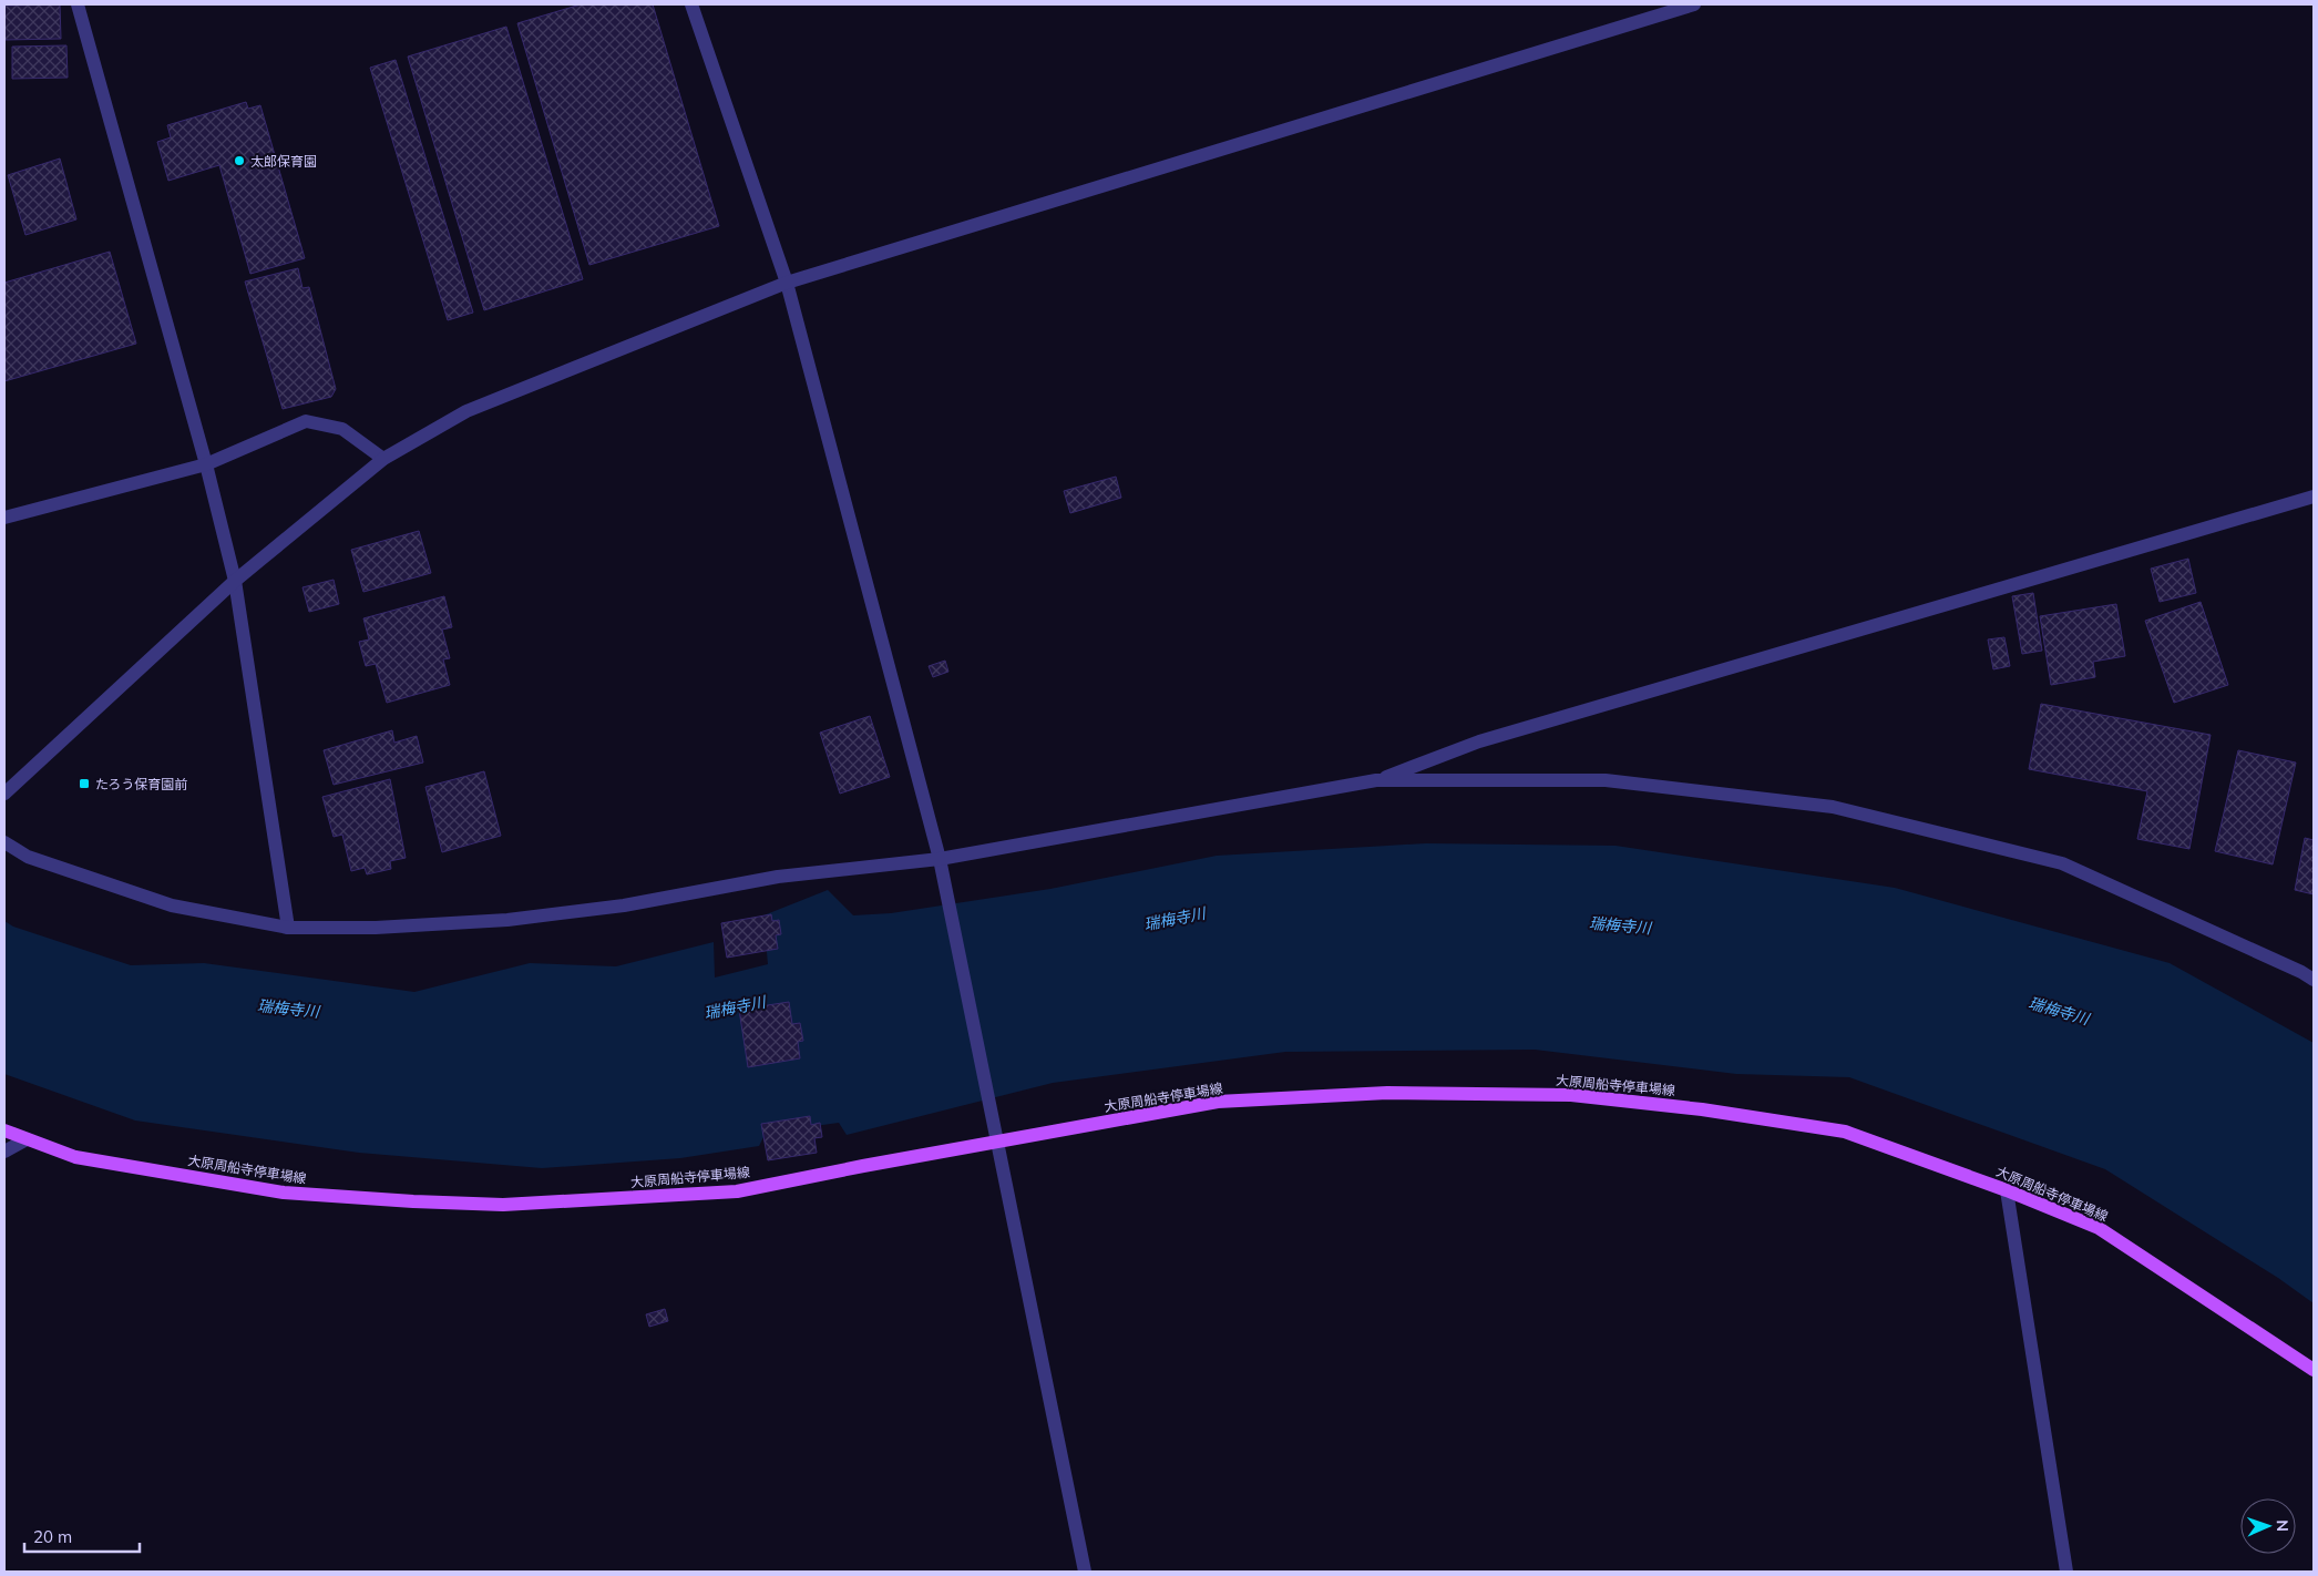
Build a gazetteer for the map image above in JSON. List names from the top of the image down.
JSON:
{
  "streets": {
    "main road": ["大原周船寺停車場線"]
  },
  "water": ["瑞梅寺川"],
  "places": {
    "other": ["太郎保育園"],
    "transit": ["たろう保育園前"]
  },
  "scale_bar": "20 m",
  "north": "right"
}
